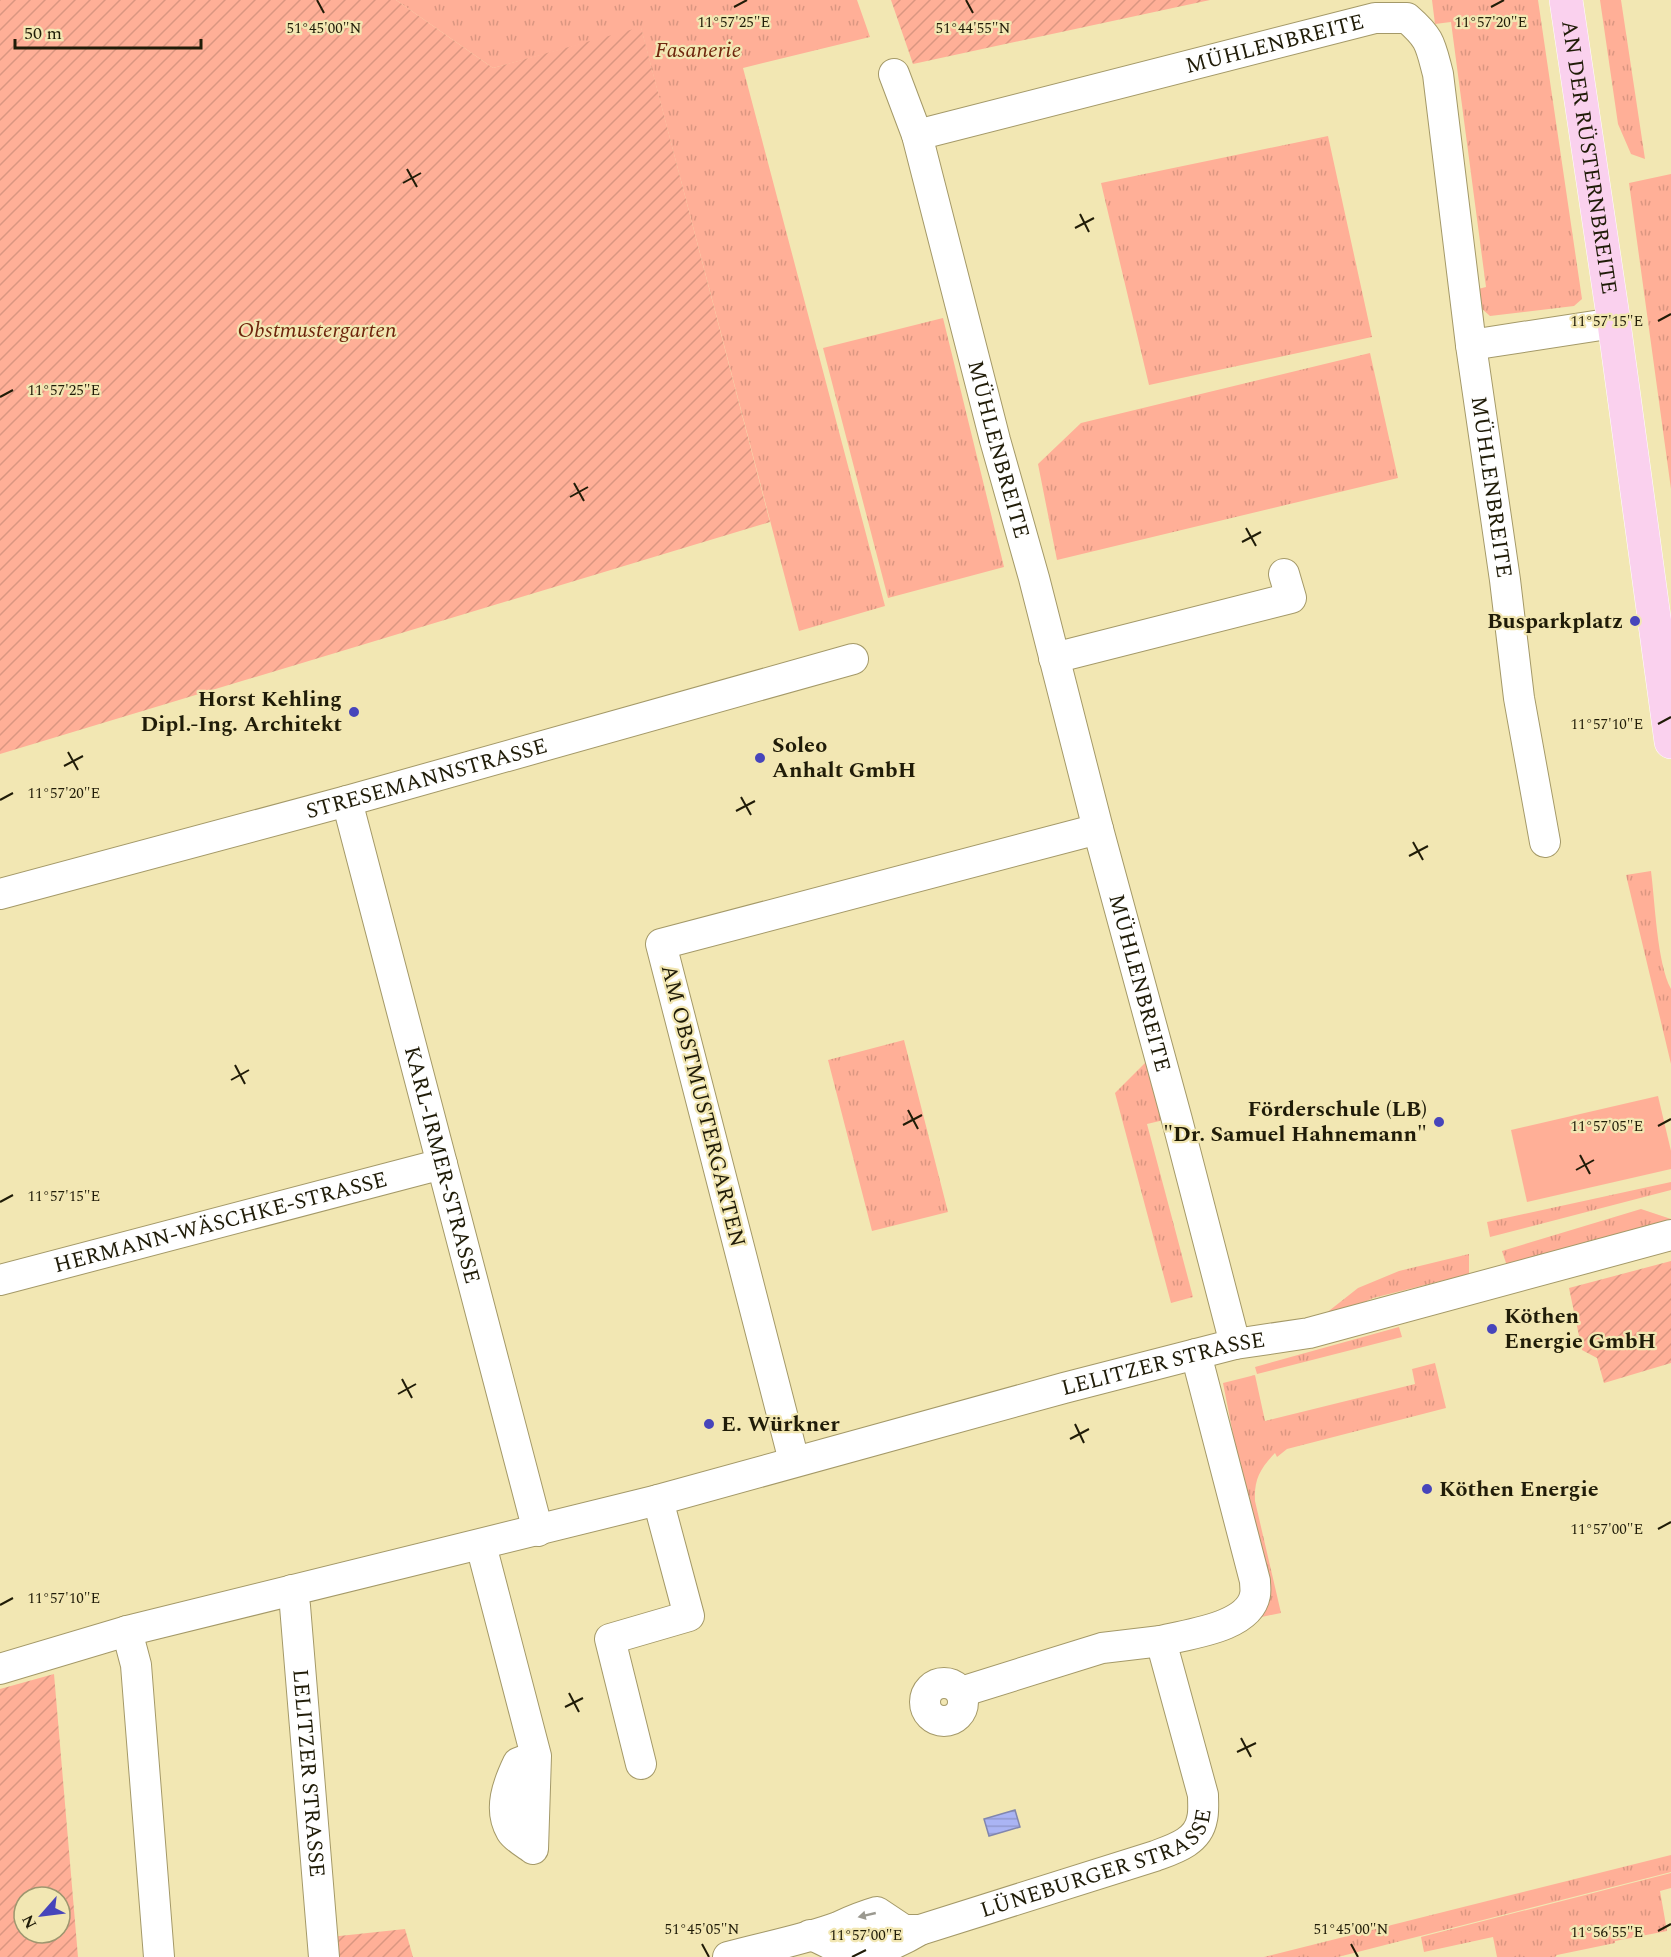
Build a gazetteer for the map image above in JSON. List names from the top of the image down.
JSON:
{
  "streets": {
    "main road": ["AN DER RÜSTERNBREITE"],
    "street": [
      "MÜHLENBREITE",
      "STRESEMANNSTRASSE",
      "AM OBSTMUSTERGARTEN",
      "KARL-IRMER-STRASSE",
      "HERMANN-WÄSCHKE-STRASSE",
      "LELITZER STRASSE",
      "LÜNEBURGER STRASSE"
    ]
  },
  "crossings": [
    ["MÜHLENBREITE", "AM OBSTMUSTERGARTEN"],
    ["MÜHLENBREITE", "LELITZER STRASSE"],
    ["STRESEMANNSTRASSE", "KARL-IRMER-STRASSE"],
    ["AM OBSTMUSTERGARTEN", "LELITZER STRASSE"],
    ["KARL-IRMER-STRASSE", "HERMANN-WÄSCHKE-STRASSE"],
    ["KARL-IRMER-STRASSE", "LELITZER STRASSE"]
  ],
  "parks": ["Fasanerie", "Obstmustergarten"],
  "places": [
    "Busparkplatz",
    "Horst Kehling Dipl.-Ing. Architekt",
    "Soleo Anhalt GmbH",
    "Förderschule (LB) \"Dr. Samuel Hahnemann\"",
    "Köthen Energie GmbH",
    "E. Würkner",
    "Köthen Energie"
  ],
  "scale_bar": "50 m",
  "north": "bottom left",
  "coordinates": [
    "11°57'25\"E",
    "11°57'20\"E",
    "51°45'00\"N",
    "51°44'55\"N",
    "11°57'15\"E",
    "11°57'10\"E",
    "11°57'05\"E",
    "11°57'00\"E",
    "51°45'05\"N",
    "11°56'55\"E"
  ]
}
